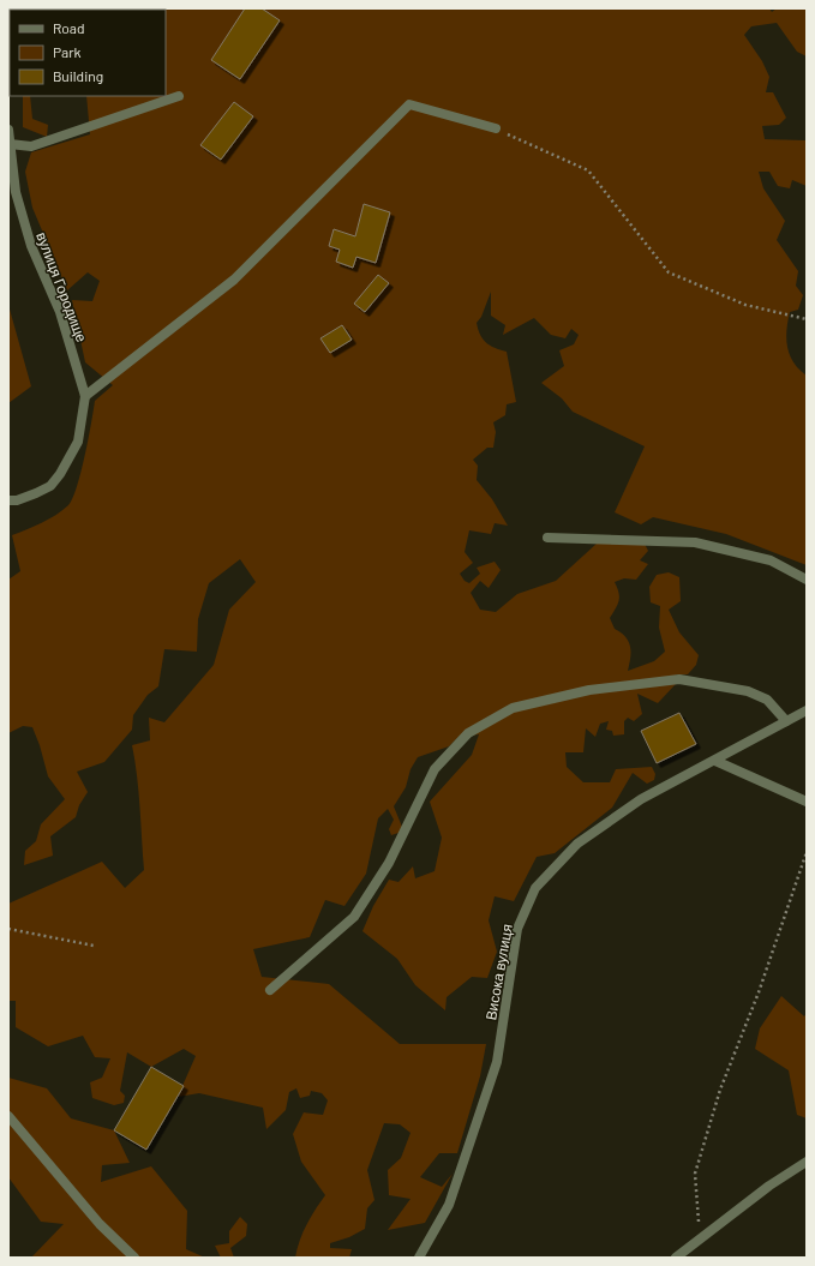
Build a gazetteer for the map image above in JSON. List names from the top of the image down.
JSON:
{
  "streets": {
    "street": ["вулиця Городище", "Висока вулиця"]
  },
  "legend": ["Road", "Park", "Building"]
}
